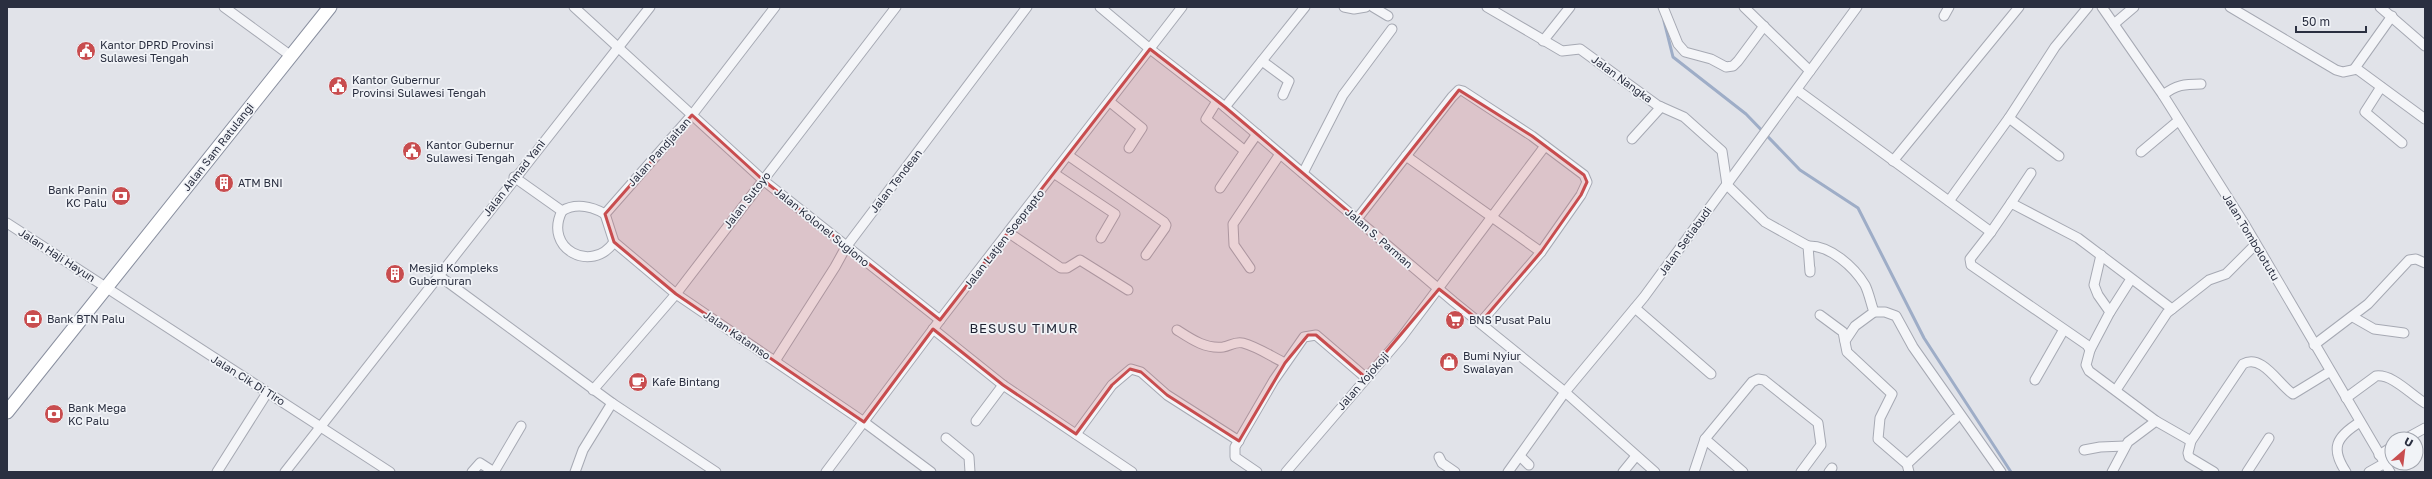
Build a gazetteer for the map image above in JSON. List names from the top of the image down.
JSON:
{
  "streets": {
    "highway": ["Jalan Sam Ratulangi"],
    "street": [
      "Jalan Nangka",
      "Jalan Pandjaitan",
      "Jalan Ahmad Yani",
      "Jalan Tendean",
      "Jalan Sutoyo",
      "Jalan Kolonel Sugiono",
      "Jalan Tombolotutu",
      "Jalan S. Parman",
      "Jalan Latjen Soeprapto",
      "Jalan Setiabudi",
      "Jalan Haji Hayun",
      "Jalan Katamso",
      "Jalan Cik Di Tiro",
      "Jalan Yojokoji"
    ]
  },
  "crossings": [
    ["Jalan Nangka", "Jalan Setiabudi"],
    ["Jalan Sam Ratulangi", "Jalan Haji Hayun"],
    ["Jalan Sam Ratulangi", "Jalan Cik Di Tiro"],
    ["Jalan Pandjaitan", "Jalan Kolonel Sugiono"],
    ["Jalan Pandjaitan", "Jalan Katamso"],
    ["Jalan Ahmad Yani", "Jalan Kolonel Sugiono"],
    ["Jalan Ahmad Yani", "Jalan Cik Di Tiro"],
    ["Jalan Tendean", "Jalan Kolonel Sugiono"],
    ["Jalan Tendean", "Jalan Katamso"],
    ["Jalan Sutoyo", "Jalan Kolonel Sugiono"],
    ["Jalan Sutoyo", "Jalan Katamso"],
    ["Jalan Kolonel Sugiono", "Jalan Latjen Soeprapto"],
    ["Jalan S. Parman", "Jalan Latjen Soeprapto"],
    ["Jalan S. Parman", "Jalan Setiabudi"],
    ["Jalan S. Parman", "Jalan Yojokoji"],
    ["Jalan Latjen Soeprapto", "Jalan Katamso"],
    ["Jalan Haji Hayun", "Jalan Cik Di Tiro"]
  ],
  "districts": ["BESUSU TIMUR"],
  "places": {
    "public building": ["Kantor DPRD Provinsi Sulawesi Tengah", "Kantor Gubernur Provinsi Sulawesi Tengah", "Kantor Gubernur Sulawesi Tengah"],
    "building": ["ATM BNI", "Mesjid Kompleks Gubernuran"],
    "bank": ["Bank Panin KC Palu", "Bank BTN Palu", "Bank Mega KC Palu"],
    "supermarket": ["BNS Pusat Palu"],
    "shop": ["Bumi Nyiur Swalayan"],
    "cafe": ["Kafe Bintang"]
  },
  "scale_bar": "50 m",
  "north": "top right"
}
